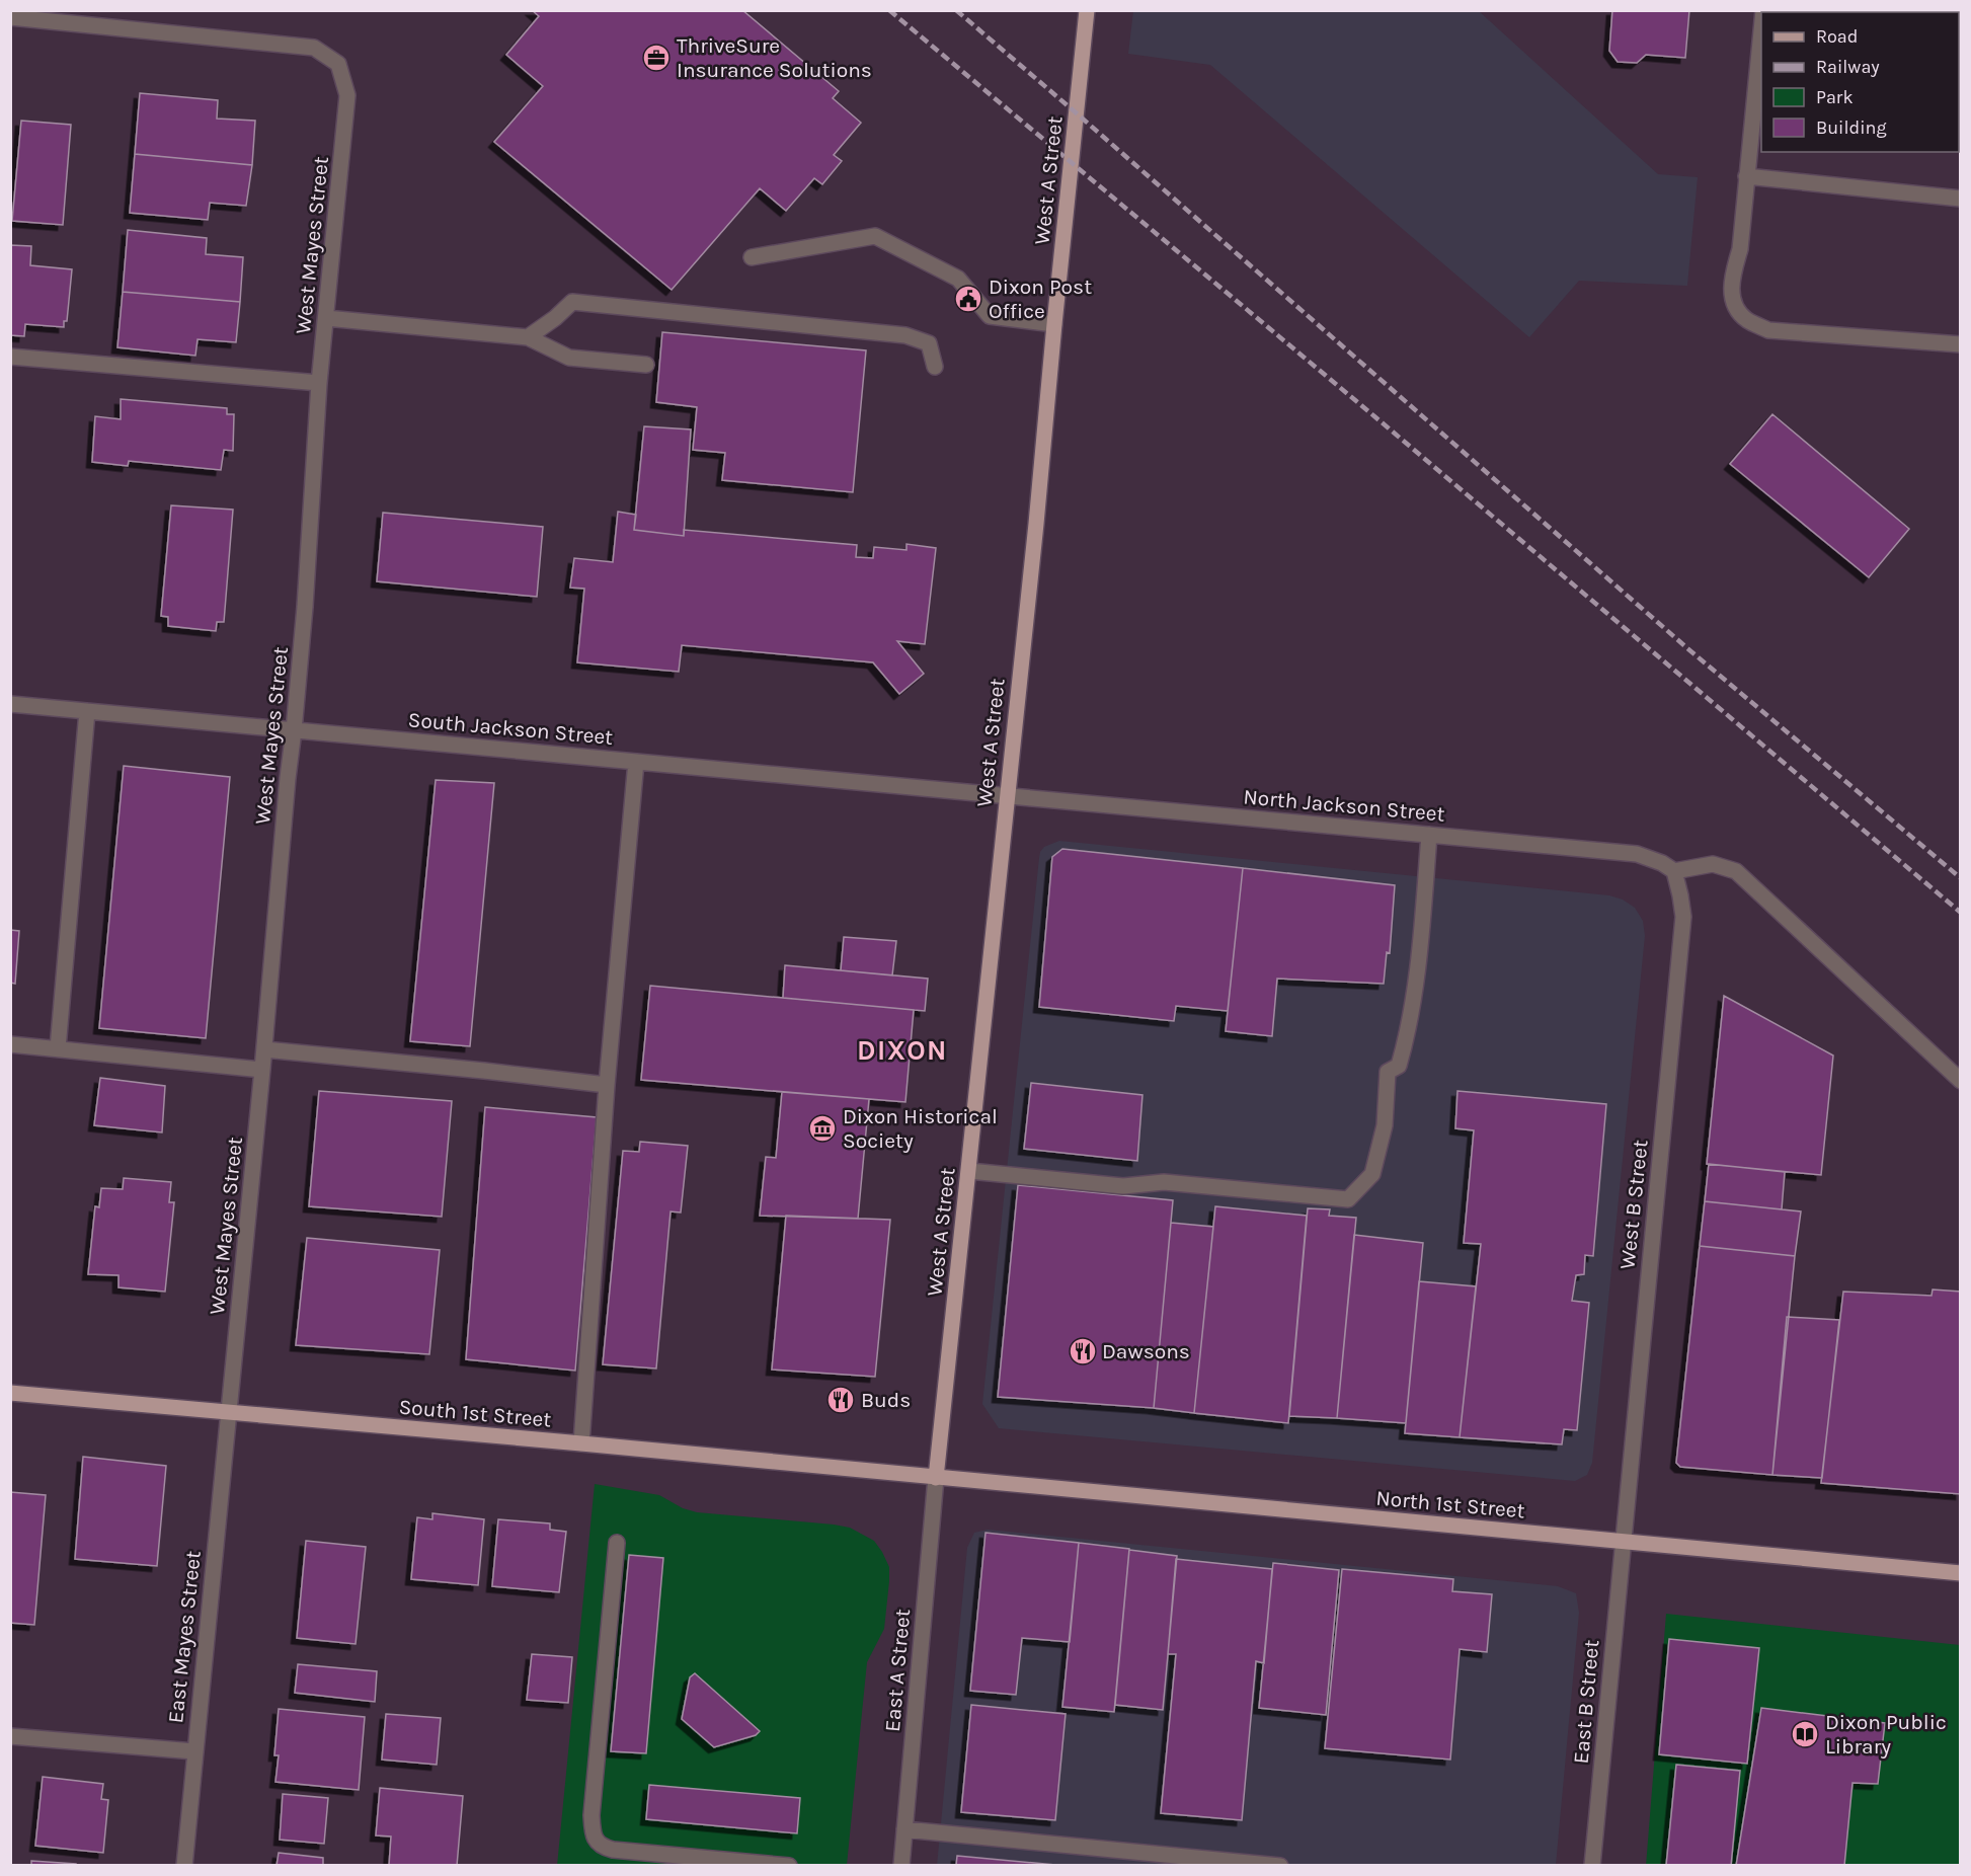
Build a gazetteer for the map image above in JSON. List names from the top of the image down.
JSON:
{
  "streets": {
    "main road": ["West A Street", "South 1st Street", "North 1st Street"],
    "street": [
      "West Mayes Street",
      "South Jackson Street",
      "North Jackson Street",
      "West B Street",
      "East Mayes Street",
      "East A Street",
      "East B Street"
    ]
  },
  "crossings": [
    ["West A Street", "South Jackson Street"],
    ["West A Street", "North Jackson Street"],
    ["West A Street", "South 1st Street"],
    ["West A Street", "North 1st Street"],
    ["West A Street", "East A Street"],
    ["West Mayes Street", "South Jackson Street"],
    ["West Mayes Street", "South 1st Street"],
    ["West Mayes Street", "East Mayes Street"],
    ["South Jackson Street", "North Jackson Street"],
    ["North Jackson Street", "West B Street"],
    ["West B Street", "North 1st Street"],
    ["West B Street", "East B Street"],
    ["South 1st Street", "North 1st Street"],
    ["South 1st Street", "East Mayes Street"],
    ["South 1st Street", "East A Street"],
    ["North 1st Street", "East A Street"],
    ["North 1st Street", "East B Street"]
  ],
  "districts": ["DIXON"],
  "places": {
    "office": ["ThriveSure Insurance Solutions"],
    "public building": ["Dixon Post Office"],
    "museum": ["Dixon Historical Society"],
    "restaurant": ["Dawsons", "Buds"],
    "library": ["Dixon Public Library"]
  },
  "legend": [
    "Road",
    "Railway",
    "Park",
    "Building"
  ]
}
